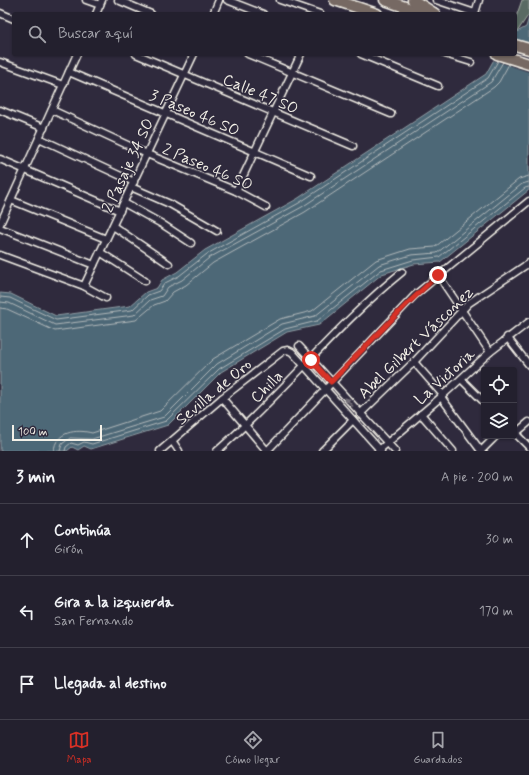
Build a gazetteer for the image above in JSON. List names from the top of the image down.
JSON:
{
  "streets": {
    "street": [
      "Calle 47 SO",
      "3 Paseo 46 SO",
      "2 Pasaje 34 SO",
      "2 Paseo 46 SO",
      "Abel Gilbert Vásconez",
      "La Victoria",
      "Chilla",
      "Sevilla de Oro"
    ]
  },
  "crossings": [
    ["Calle 47 SO", "2 Pasaje 34 SO"],
    ["3 Paseo 46 SO", "2 Pasaje 34 SO"],
    ["2 Pasaje 34 SO", "2 Paseo 46 SO"],
    ["Chilla", "Sevilla de Oro"]
  ],
  "scale_bar": "100 m",
  "page": {
    "search": "Buscar aquí",
    "scale": "100 m",
    "heading": ["3 min", "A pie · 200 m"],
    "list": [
      ["Continúa", "Girón", "30 m"],
      ["Gira a la izquierda", "San Fernando", "170 m"],
      "Llegada al destino"
    ],
    "nav": ["Mapa", "Cómo llegar", "Guardados"]
  }
}
